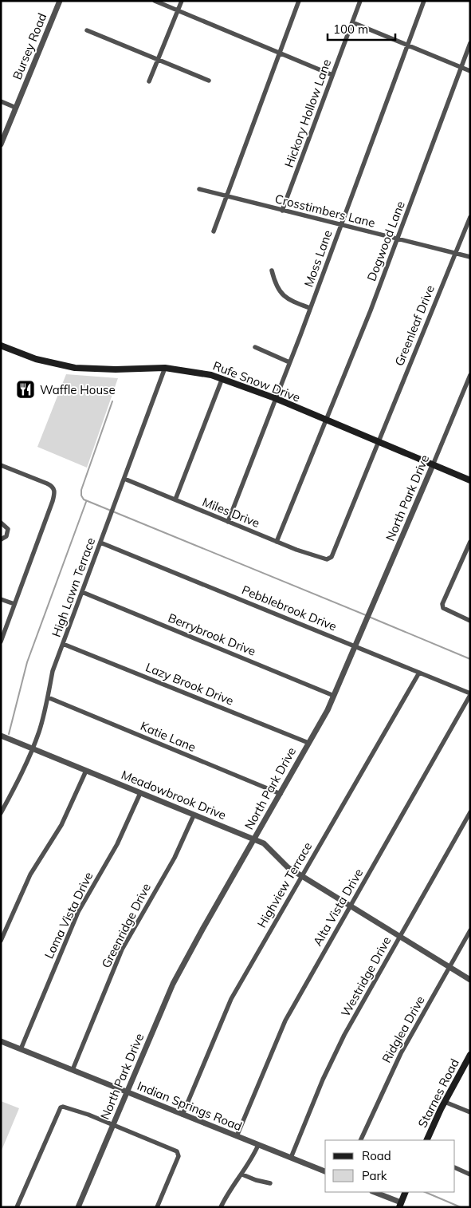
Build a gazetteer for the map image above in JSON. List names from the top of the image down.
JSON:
{
  "streets": {
    "main road": ["Rufe Snow Drive", "Starnes Road"],
    "street": [
      "Bursey Road",
      "Hickory Hollow Lane",
      "Crosstimbers Lane",
      "Dogwood Lane",
      "Moss Lane",
      "Greenleaf Drive",
      "North Park Drive",
      "Miles Drive",
      "High Lawn Terrace",
      "Pebblebrook Drive",
      "Berrybrook Drive",
      "Lazy Brook Drive",
      "Katie Lane",
      "Meadowbrook Drive",
      "Highview Terrace",
      "Alta Vista Drive",
      "Loma Vista Drive",
      "Greenridge Drive",
      "Westridge Drive",
      "Ridglea Drive",
      "Indian Springs Road"
    ]
  },
  "crossings": [
    ["Hickory Hollow Lane", "Crosstimbers Lane"],
    ["Crosstimbers Lane", "Dogwood Lane"],
    ["Crosstimbers Lane", "Moss Lane"],
    ["Crosstimbers Lane", "Greenleaf Drive"],
    ["Dogwood Lane", "Rufe Snow Drive"],
    ["Dogwood Lane", "Miles Drive"],
    ["Moss Lane", "Rufe Snow Drive"],
    ["Moss Lane", "Miles Drive"],
    ["Greenleaf Drive", "Rufe Snow Drive"],
    ["Greenleaf Drive", "Miles Drive"],
    ["Rufe Snow Drive", "North Park Drive"],
    ["Rufe Snow Drive", "High Lawn Terrace"],
    ["North Park Drive", "Pebblebrook Drive"],
    ["North Park Drive", "Berrybrook Drive"],
    ["North Park Drive", "Lazy Brook Drive"],
    ["North Park Drive", "Katie Lane"],
    ["North Park Drive", "Meadowbrook Drive"],
    ["North Park Drive", "Indian Springs Road"],
    ["Miles Drive", "High Lawn Terrace"],
    ["High Lawn Terrace", "Pebblebrook Drive"],
    ["High Lawn Terrace", "Berrybrook Drive"],
    ["High Lawn Terrace", "Lazy Brook Drive"],
    ["High Lawn Terrace", "Katie Lane"],
    ["High Lawn Terrace", "Meadowbrook Drive"],
    ["Pebblebrook Drive", "Highview Terrace"],
    ["Pebblebrook Drive", "Alta Vista Drive"],
    ["Meadowbrook Drive", "Highview Terrace"],
    ["Meadowbrook Drive", "Alta Vista Drive"],
    ["Meadowbrook Drive", "Loma Vista Drive"],
    ["Meadowbrook Drive", "Greenridge Drive"],
    ["Meadowbrook Drive", "Westridge Drive"],
    ["Meadowbrook Drive", "Ridglea Drive"],
    ["Highview Terrace", "Indian Springs Road"],
    ["Alta Vista Drive", "Indian Springs Road"],
    ["Loma Vista Drive", "Indian Springs Road"],
    ["Greenridge Drive", "Indian Springs Road"],
    ["Westridge Drive", "Indian Springs Road"]
  ],
  "places": {
    "restaurant": ["Waffle House"]
  },
  "legend": ["Road", "Park"],
  "scale_bar": "100 m"
}
